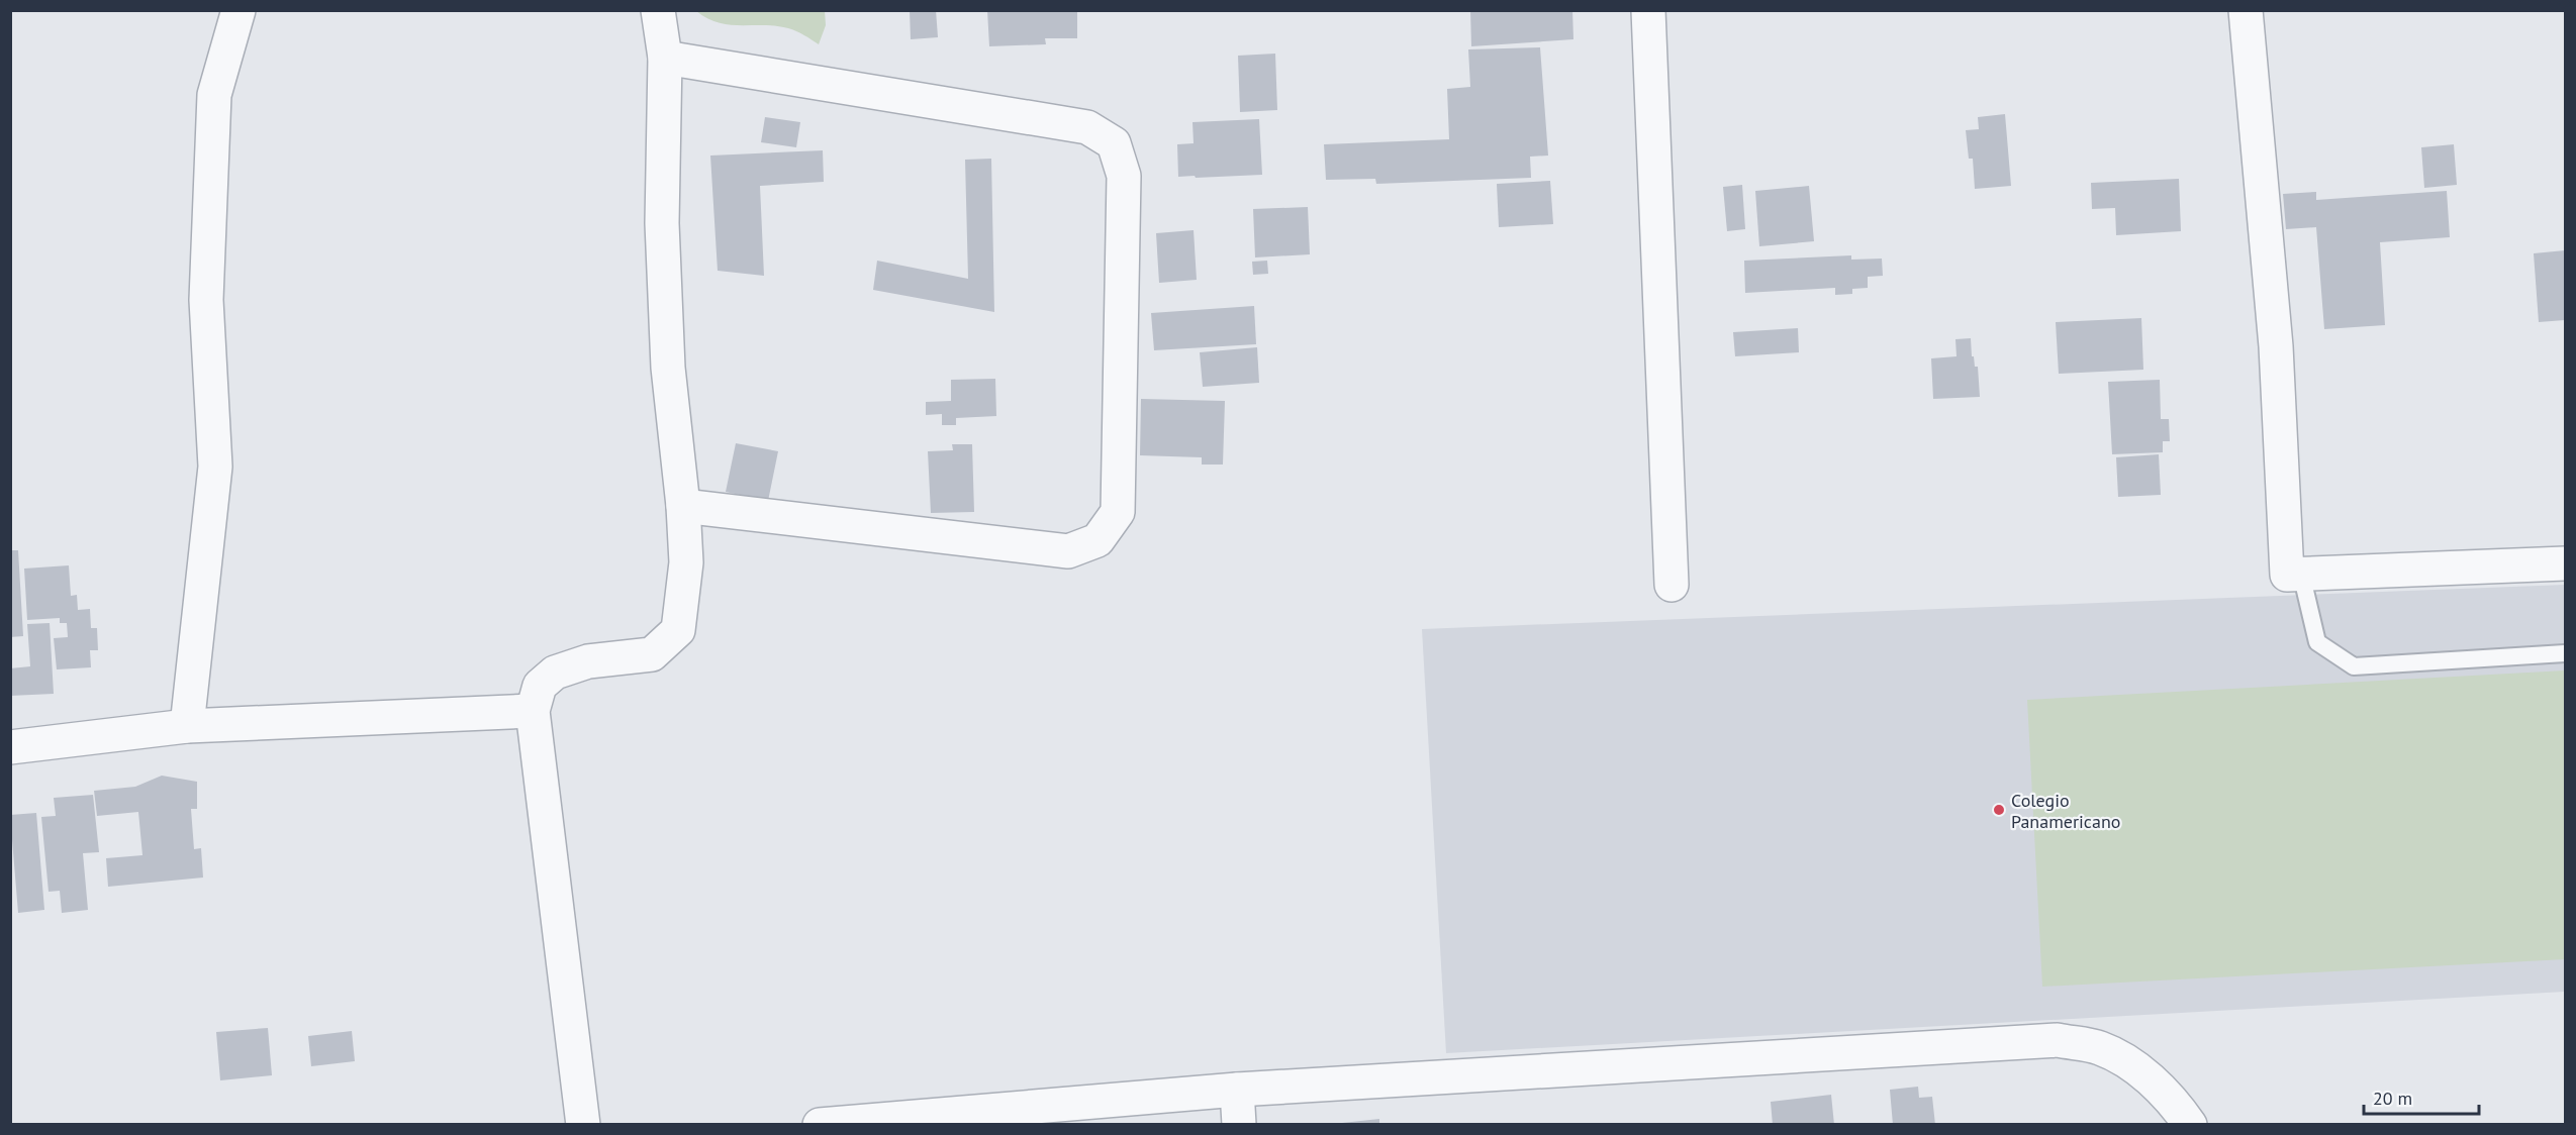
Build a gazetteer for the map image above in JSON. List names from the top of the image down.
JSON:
{
  "places": ["Colegio Panamericano"],
  "scale_bar": "20 m"
}
